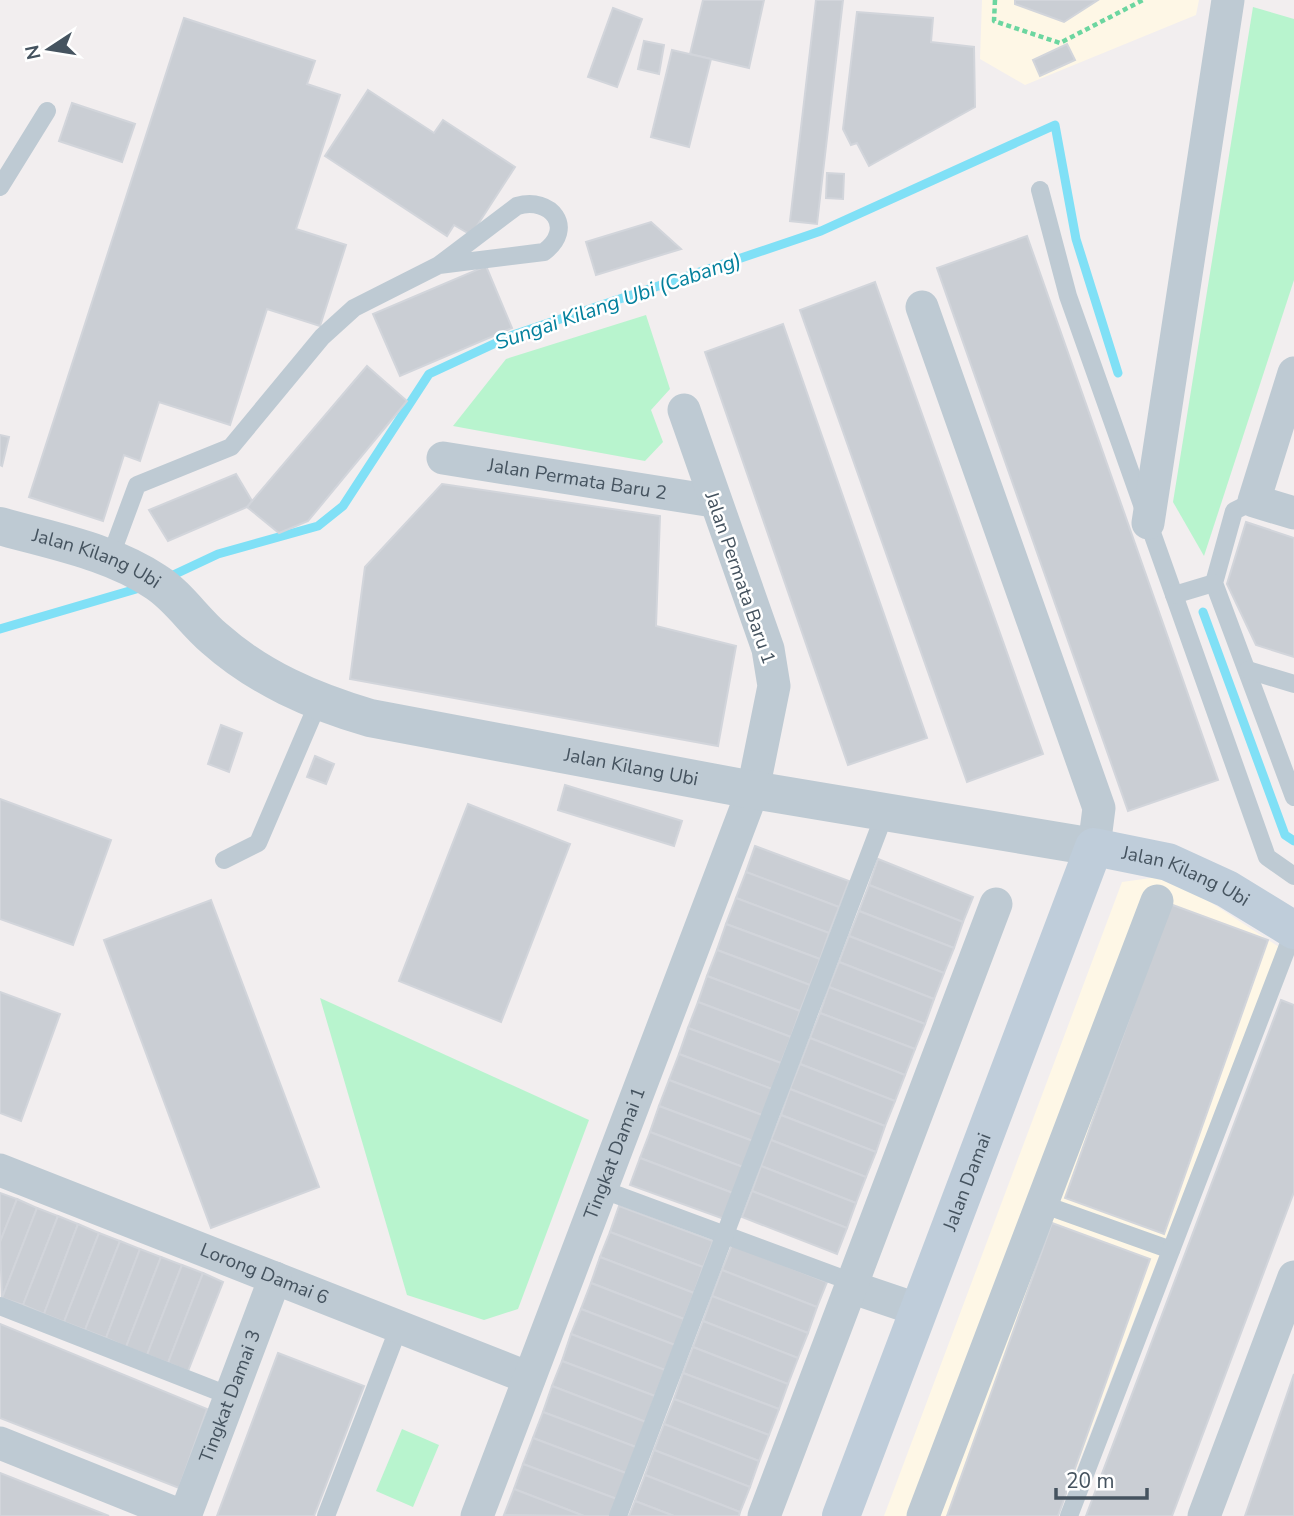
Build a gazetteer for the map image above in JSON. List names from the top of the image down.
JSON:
{
  "streets": {
    "main road": ["Jalan Kilang Ubi", "Jalan Damai"],
    "street": [
      "Jalan Permata Baru 2",
      "Jalan Permata Baru 1",
      "Tingkat Damai 1",
      "Lorong Damai 6",
      "Tingkat Damai 3"
    ]
  },
  "crossings": [
    ["Jalan Permata Baru 2", "Jalan Permata Baru 1"],
    ["Jalan Kilang Ubi", "Jalan Permata Baru 1"],
    ["Jalan Kilang Ubi", "Tingkat Damai 1"],
    ["Jalan Kilang Ubi", "Jalan Damai"],
    ["Jalan Permata Baru 1", "Tingkat Damai 1"],
    ["Tingkat Damai 1", "Lorong Damai 6"],
    ["Lorong Damai 6", "Tingkat Damai 3"]
  ],
  "water": ["Sungai Kilang Ubi (Cabang)"],
  "scale_bar": "20 m",
  "north": "left"
}
